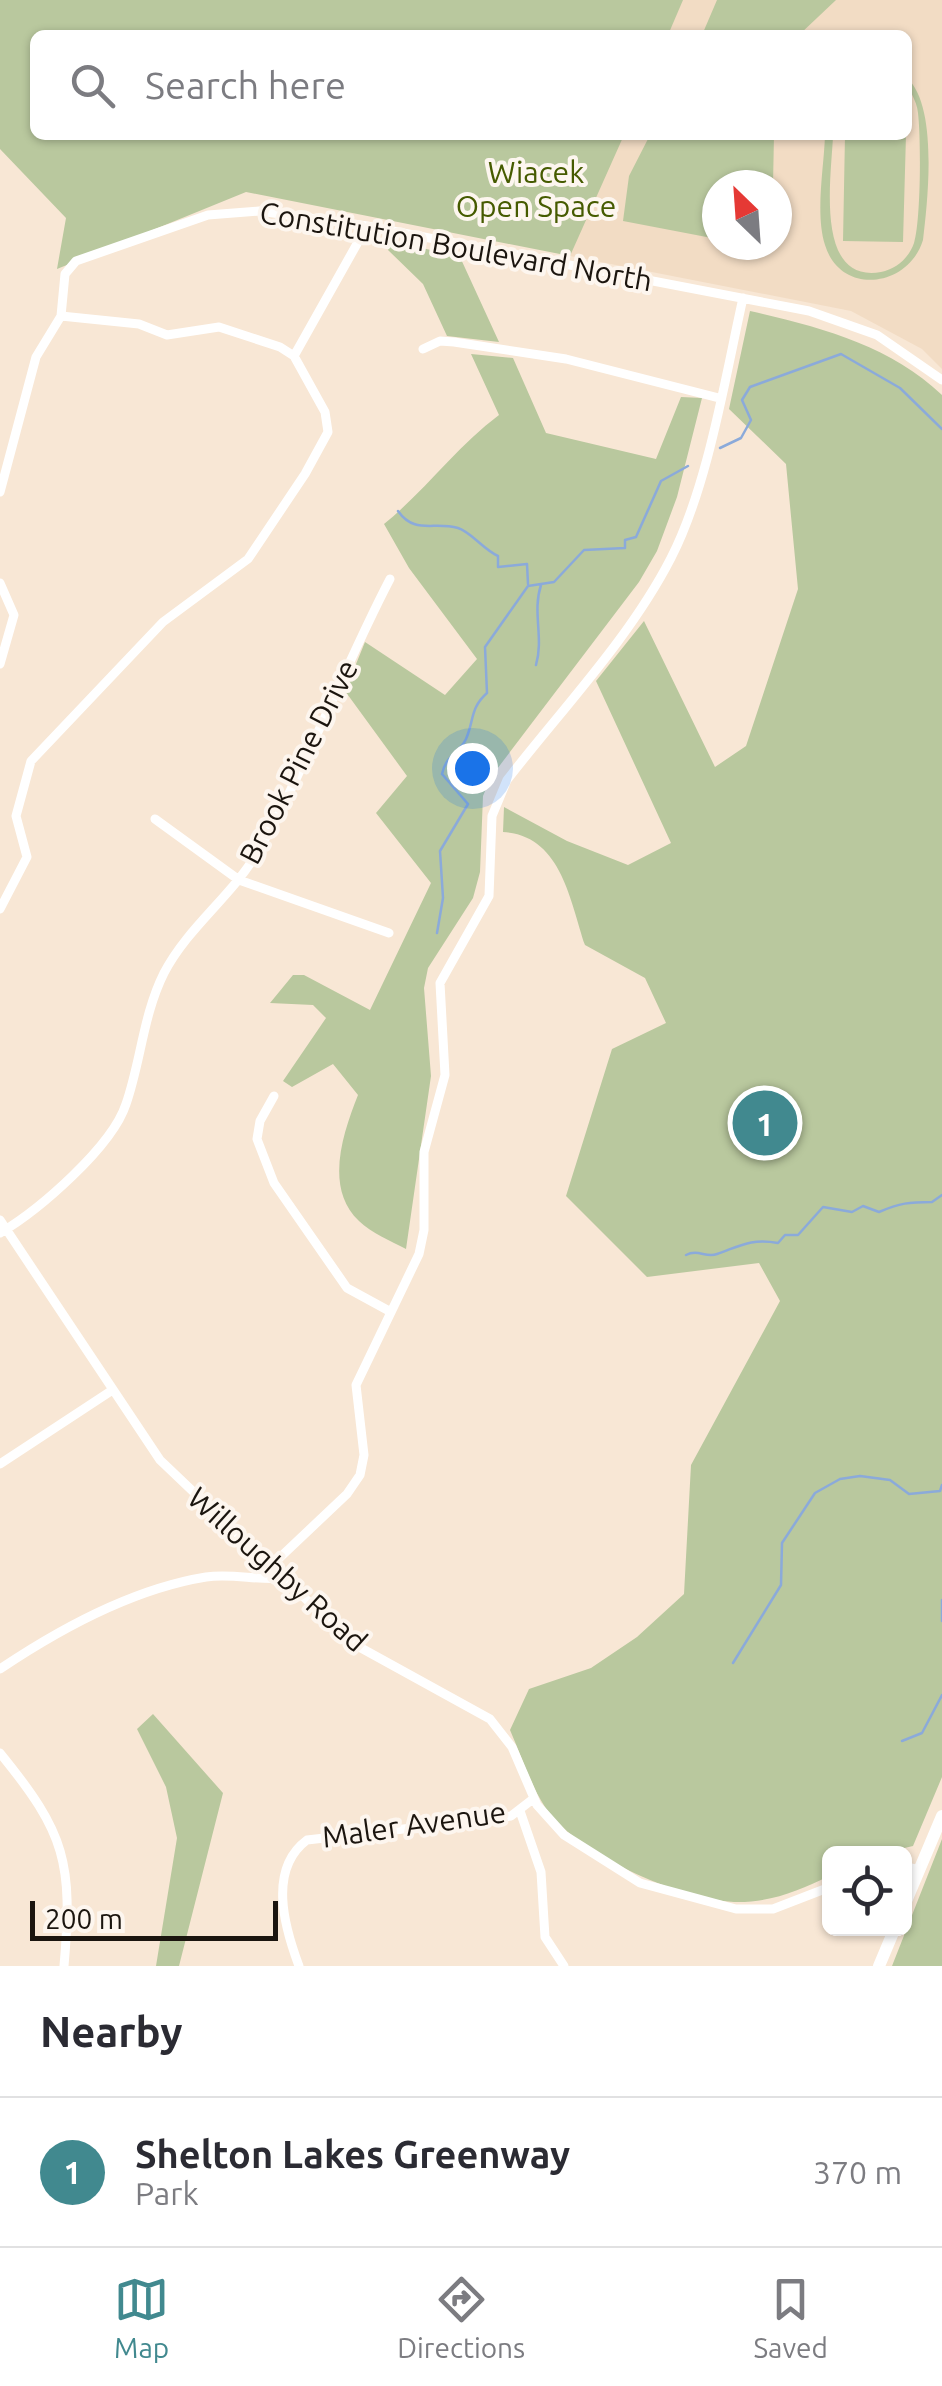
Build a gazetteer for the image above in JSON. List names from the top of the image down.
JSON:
{
  "streets": {
    "street": [
      "Constitution Boulevard North",
      "Brook Pine Drive",
      "Willoughby Road",
      "Maler Avenue"
    ]
  },
  "crossings": [
    ["Brook Pine Drive", "Willoughby Road"],
    ["Willoughby Road", "Maler Avenue"]
  ],
  "parks": ["Wiacek Open Space"],
  "scale_bar": "200 m",
  "north": "top left",
  "page": {
    "search": "Search here",
    "pins": "1",
    "scale": "200 m",
    "heading": "Nearby",
    "list": [
      {
        "mark": "1",
        "name": "Shelton Lakes Greenway",
        "note": "Park",
        "value": "370 m"
      }
    ],
    "nav": ["Map", "Directions", "Saved"]
  }
}
